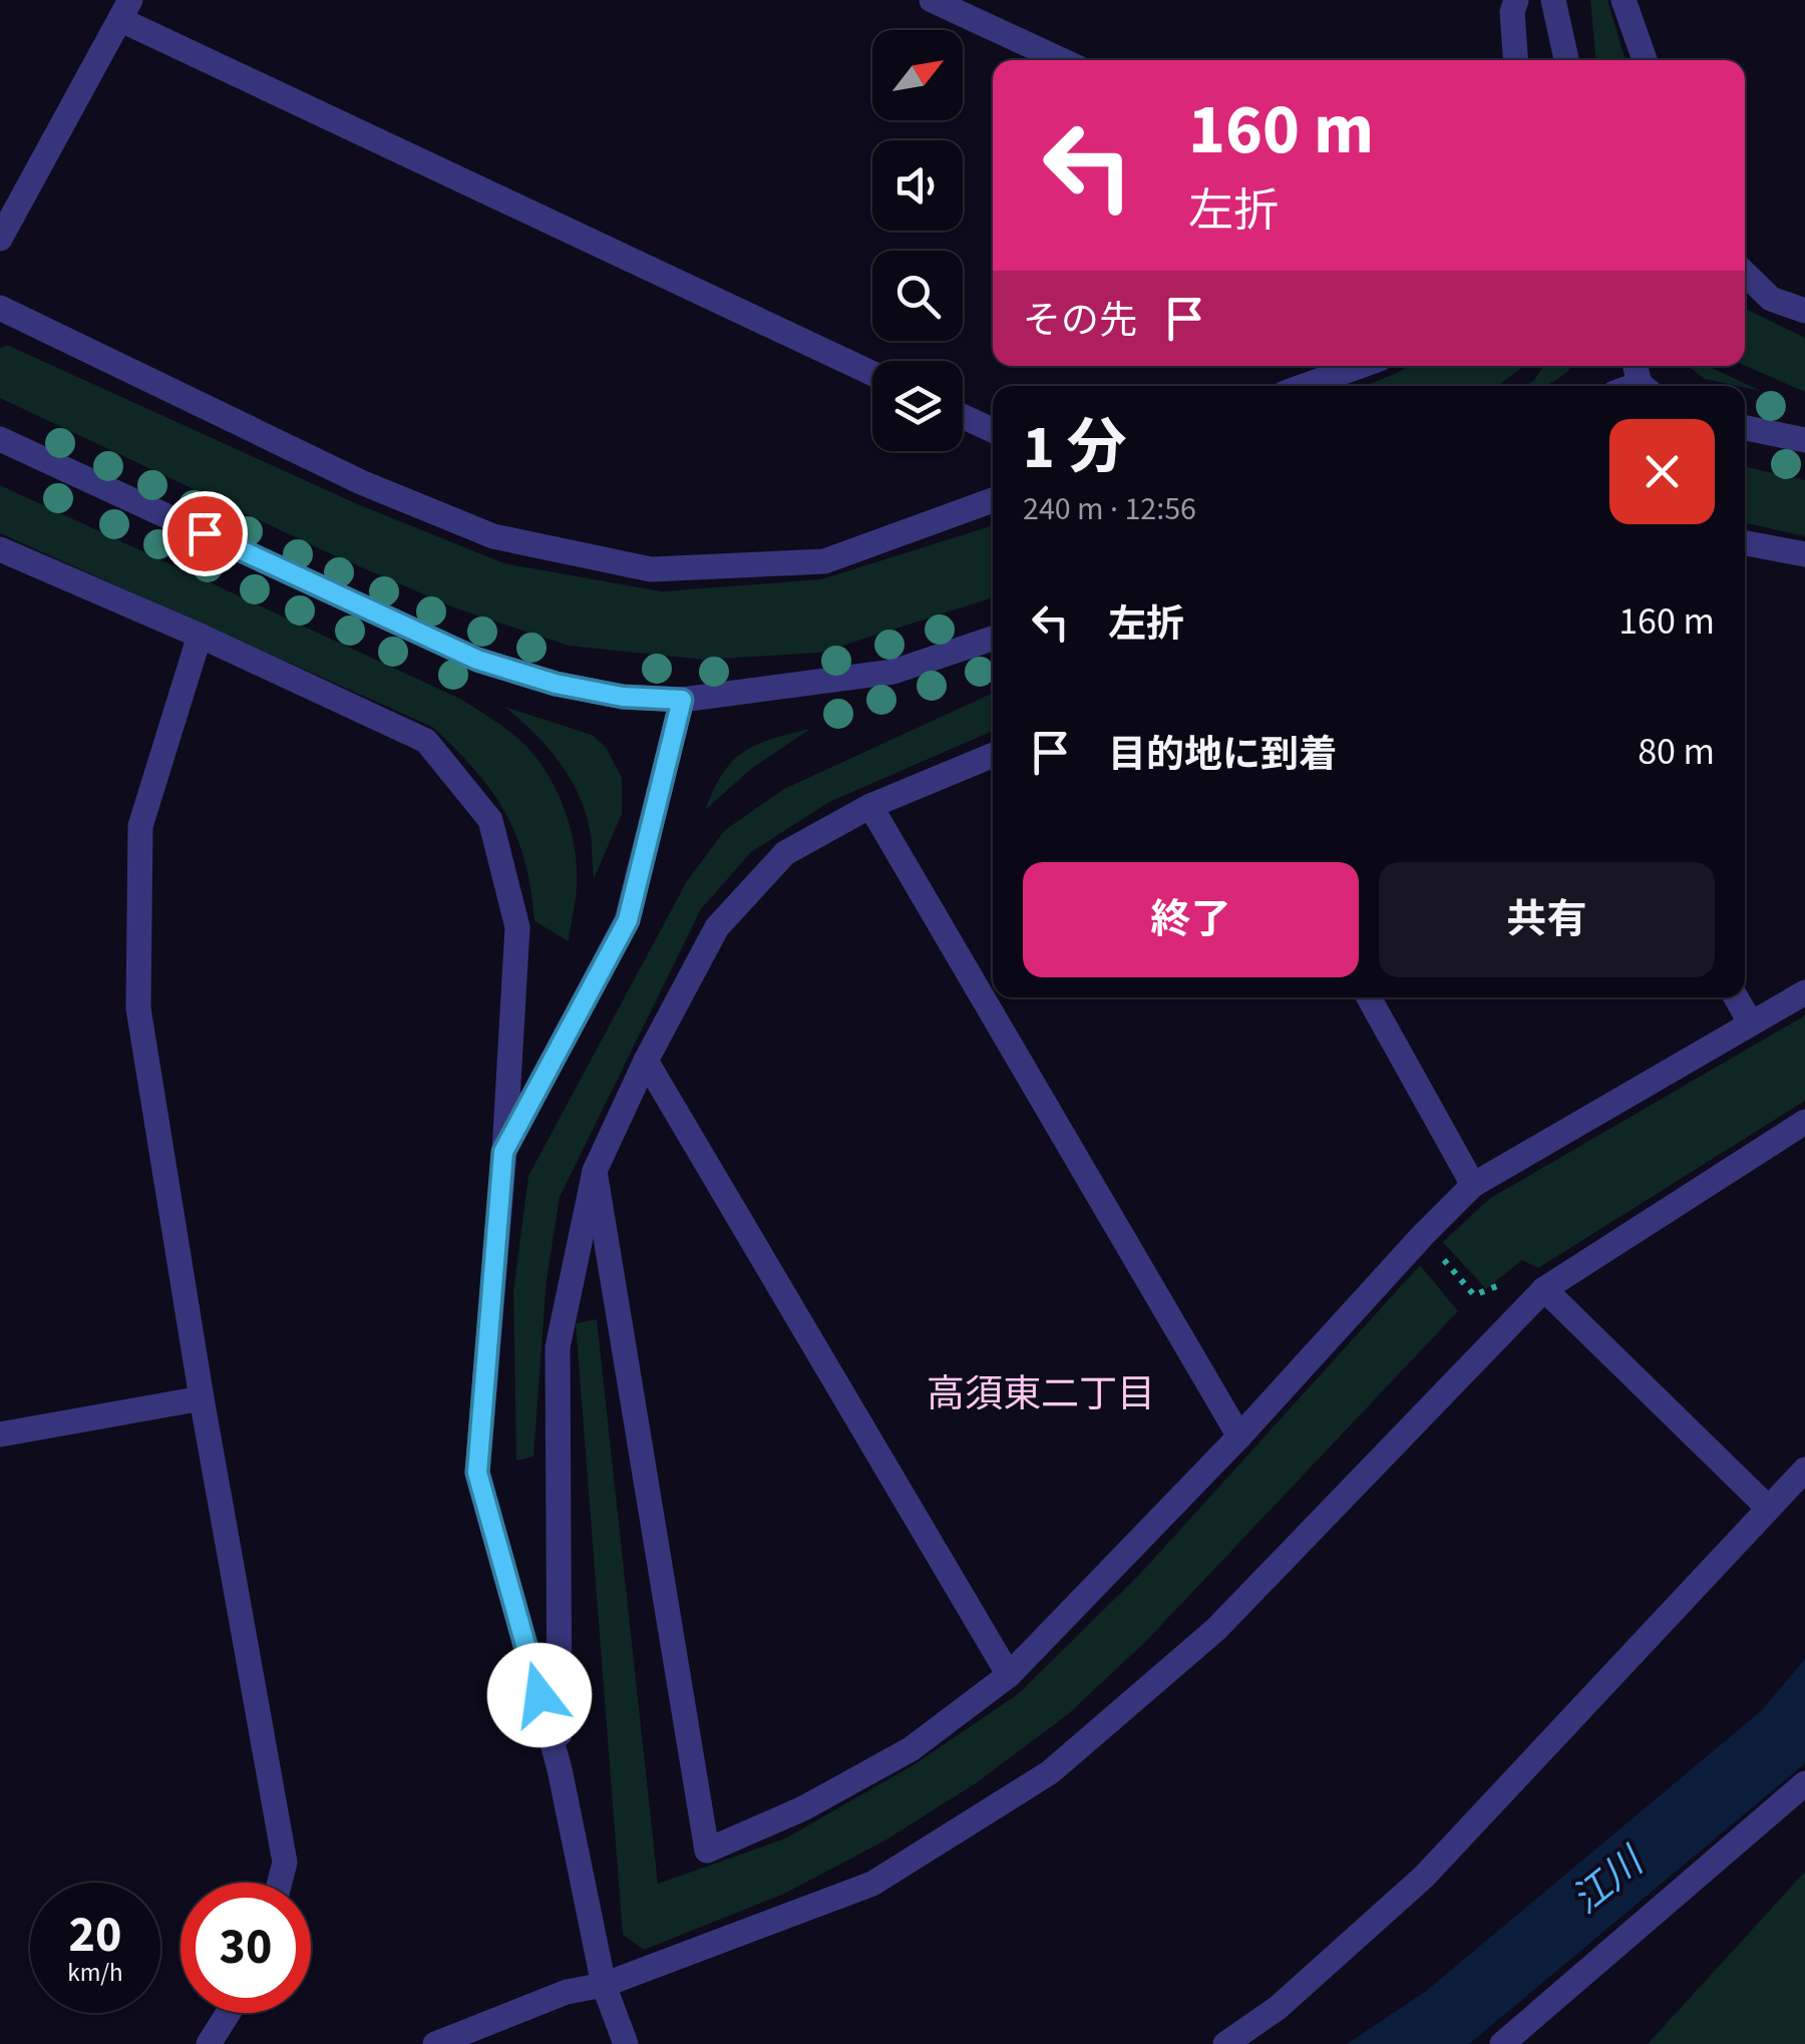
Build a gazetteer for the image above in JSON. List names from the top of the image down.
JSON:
{
  "districts": ["高須東二丁目"],
  "water": ["江川"],
  "north": "top right",
  "page": {
    "turn": ["160 m", "左折"],
    "then": "その先",
    "heading": ["1 分", "240 m · 12:56"],
    "list": [
      {
        "name": "左折",
        "value": "160 m"
      },
      {
        "name": "目的地に到着",
        "value": "80 m"
      }
    ],
    "buttons": ["終了", "共有"],
    "speed": "20 km/h",
    "limit": "30"
  }
}
